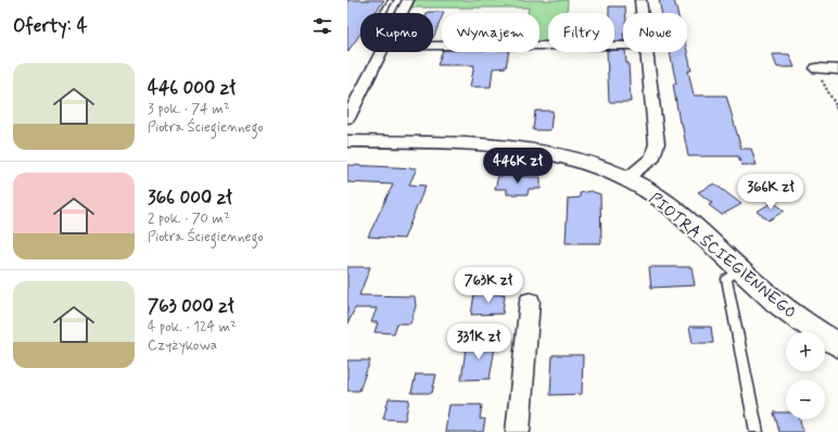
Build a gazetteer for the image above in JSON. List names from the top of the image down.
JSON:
{
  "streets": {
    "street": ["PIOTRA ŚCIEGIENNEGO"]
  },
  "page": {
    "heading": "Oferty: 4",
    "chip": [
      "Kupno",
      "Wynajem",
      "Filtry",
      "Nowe"
    ],
    "list": [
      {
        "name": "446 000 zł",
        "note": "3 pok. · 74 m² · Piotra Ściegiennego"
      },
      {
        "name": "366 000 zł",
        "note": "2 pok. · 70 m² · Piotra Ściegiennego"
      },
      {
        "name": "763 000 zł",
        "note": "4 pok. · 124 m² · Czyżykowa"
      }
    ],
    "price": [
      "446K zł",
      "366K zł",
      "763K zł",
      "331K zł"
    ],
    "map_buttons": ["+", "−"]
  }
}
